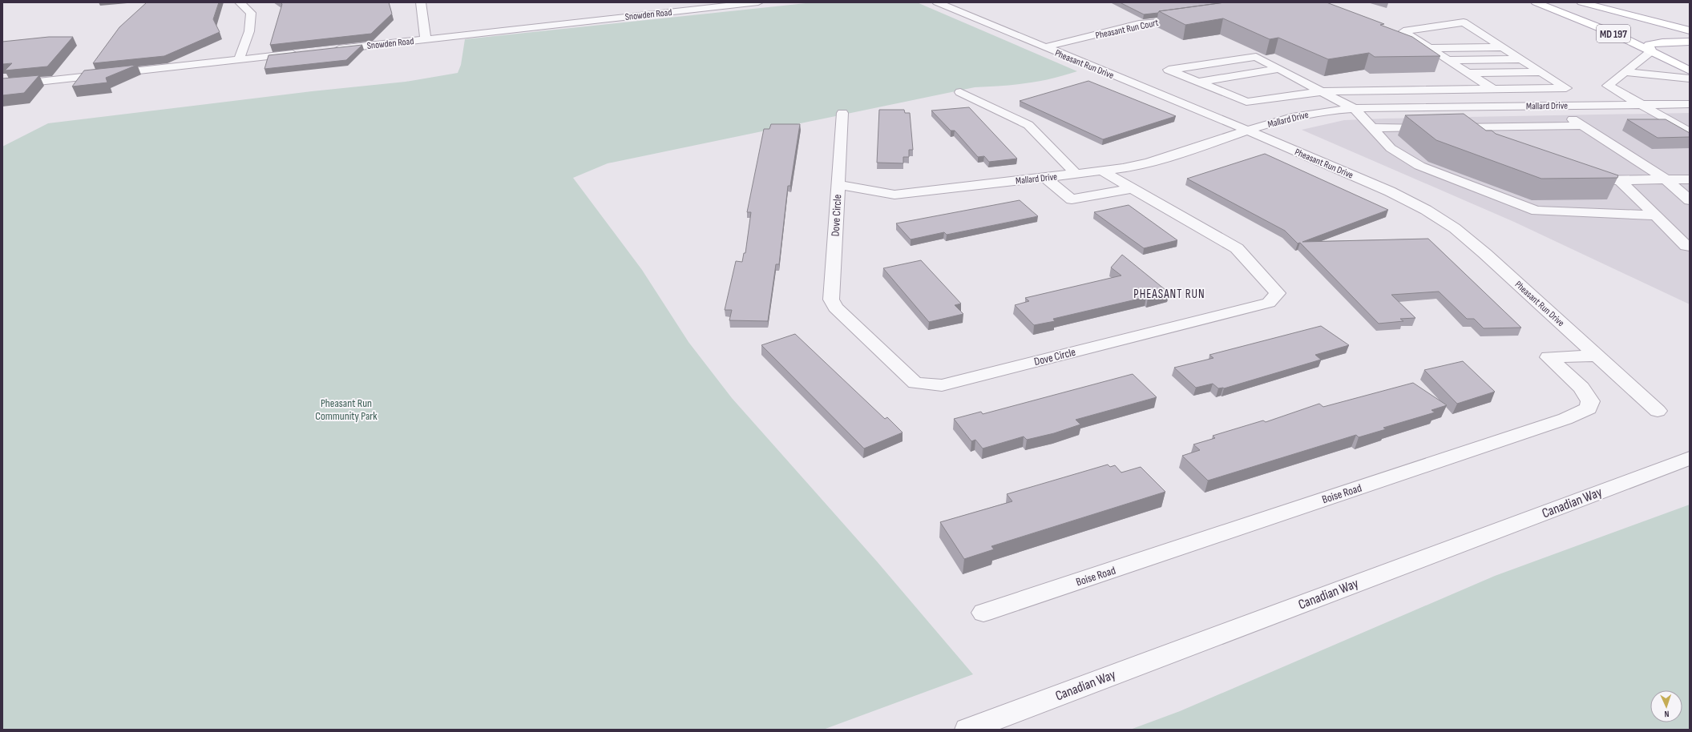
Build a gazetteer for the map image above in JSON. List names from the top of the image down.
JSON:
{
  "streets": {
    "main road": ["MD 197"],
    "street": [
      "Snowden Road",
      "Pheasant Run Court",
      "Pheasant Run Drive",
      "Mallard Drive",
      "Dove Circle",
      "Boise Road",
      "Canadian Way"
    ]
  },
  "crossings": [
    ["Pheasant Run Court", "Pheasant Run Drive"],
    ["Pheasant Run Drive", "Mallard Drive"],
    ["Pheasant Run Drive", "Boise Road"],
    ["Mallard Drive", "Dove Circle"]
  ],
  "districts": ["PHEASANT RUN"],
  "parks": ["Pheasant Run Community Park"],
  "north": "bottom"
}
